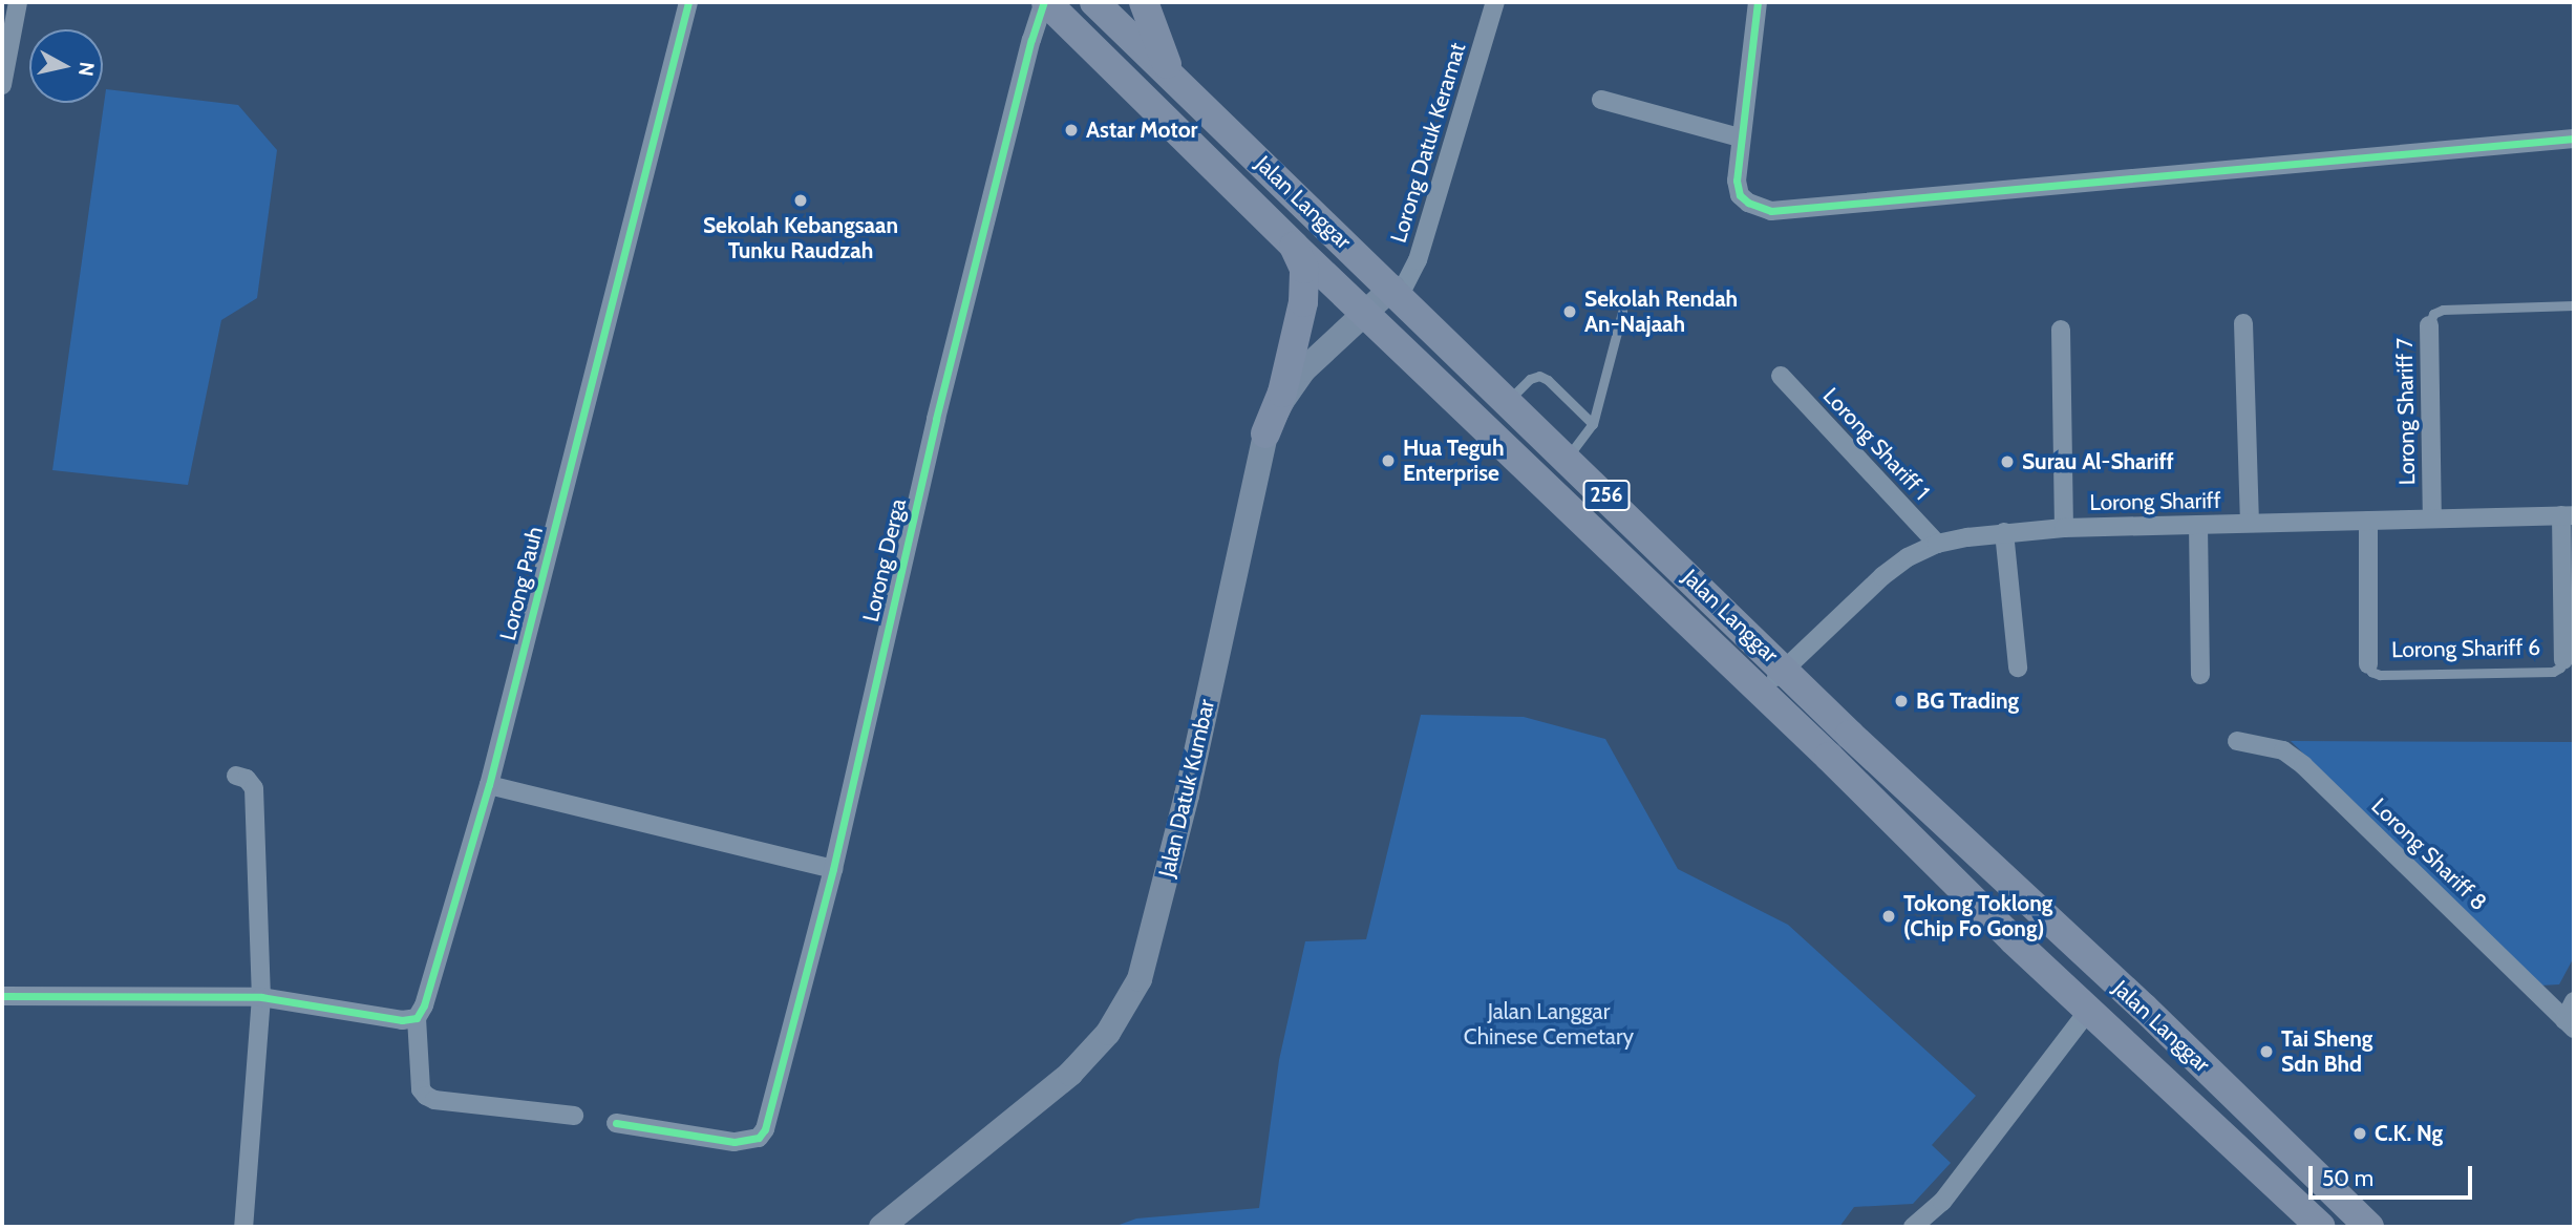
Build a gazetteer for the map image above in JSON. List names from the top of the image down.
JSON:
{
  "streets": {
    "main road": ["Jalan Langgar", "256", "Jalan Datuk Kumbar"],
    "street": [
      "Lorong Datuk Keramat",
      "Lorong Shariff 7",
      "Lorong Shariff 1",
      "Lorong Shariff",
      "Lorong Derga",
      "Lorong Pauh",
      "Lorong Shariff 6",
      "Lorong Shariff 8"
    ]
  },
  "crossings": [
    ["Lorong Datuk Keramat", "Jalan Langgar"],
    ["Lorong Datuk Keramat", "Jalan Datuk Kumbar"],
    ["Jalan Langgar", "Lorong Shariff"],
    ["Jalan Langgar", "Lorong Derga"],
    ["Jalan Langgar", "Jalan Datuk Kumbar"],
    ["Lorong Shariff 7", "Lorong Shariff"],
    ["Lorong Shariff 1", "Lorong Shariff"],
    ["Lorong Shariff", "Lorong Shariff 6"]
  ],
  "parks": ["Jalan Langgar Chinese Cemetary"],
  "places": [
    "Astar Motor",
    "Sekolah Kebangsaan Tunku Raudzah",
    "Sekolah Rendah An-Najaah",
    "Hua Teguh Enterprise",
    "Surau Al-Shariff",
    "BG Trading",
    "Tokong Toklong (Chip Fo Gong)",
    "Tai Sheng Sdn Bhd",
    "C.K. Ng"
  ],
  "scale_bar": "50 m",
  "north": "right"
}
